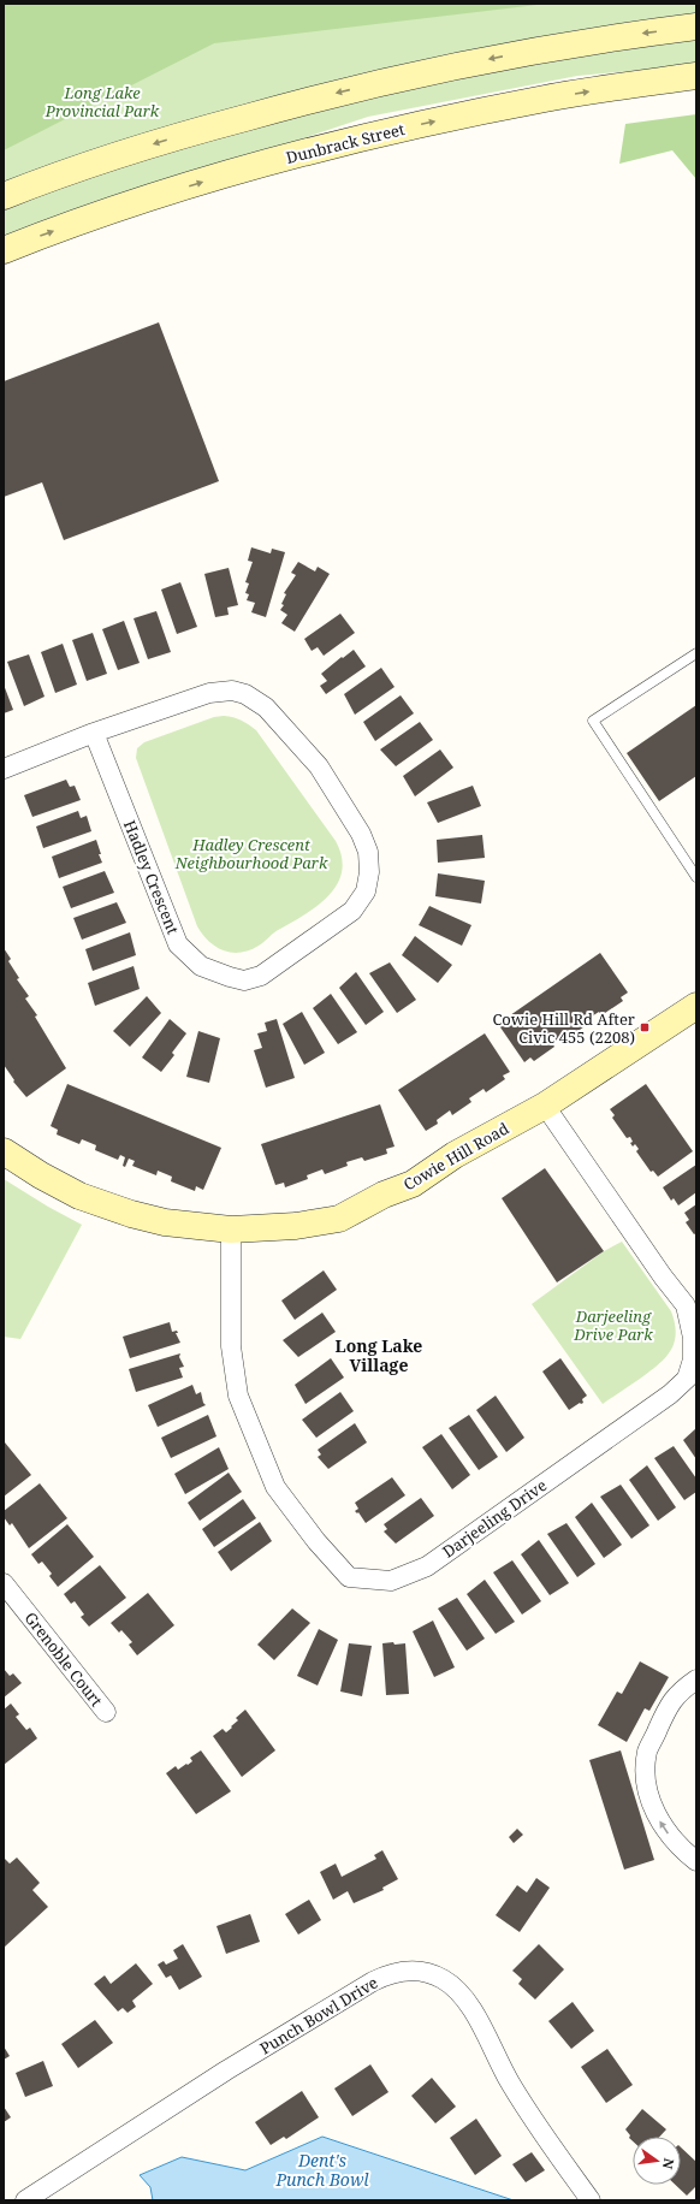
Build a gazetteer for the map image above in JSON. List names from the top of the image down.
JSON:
{
  "streets": {
    "main road": ["Dunbrack Street", "Cowie Hill Road"],
    "street": [
      "Hadley Crescent",
      "Darjeeling Drive",
      "Grenoble Court",
      "Punch Bowl Drive"
    ]
  },
  "crossings": [
    ["Cowie Hill Road", "Darjeeling Drive"]
  ],
  "districts": ["Long Lake Village"],
  "water": ["Dent's Punch Bowl"],
  "parks": ["Long Lake Provincial Park", "Hadley Crescent Neighbourhood Park", "Darjeeling Drive Park"],
  "places": {
    "transit": ["Cowie Hill Rd After Civic 455 (2208)"]
  },
  "north": "right"
}
